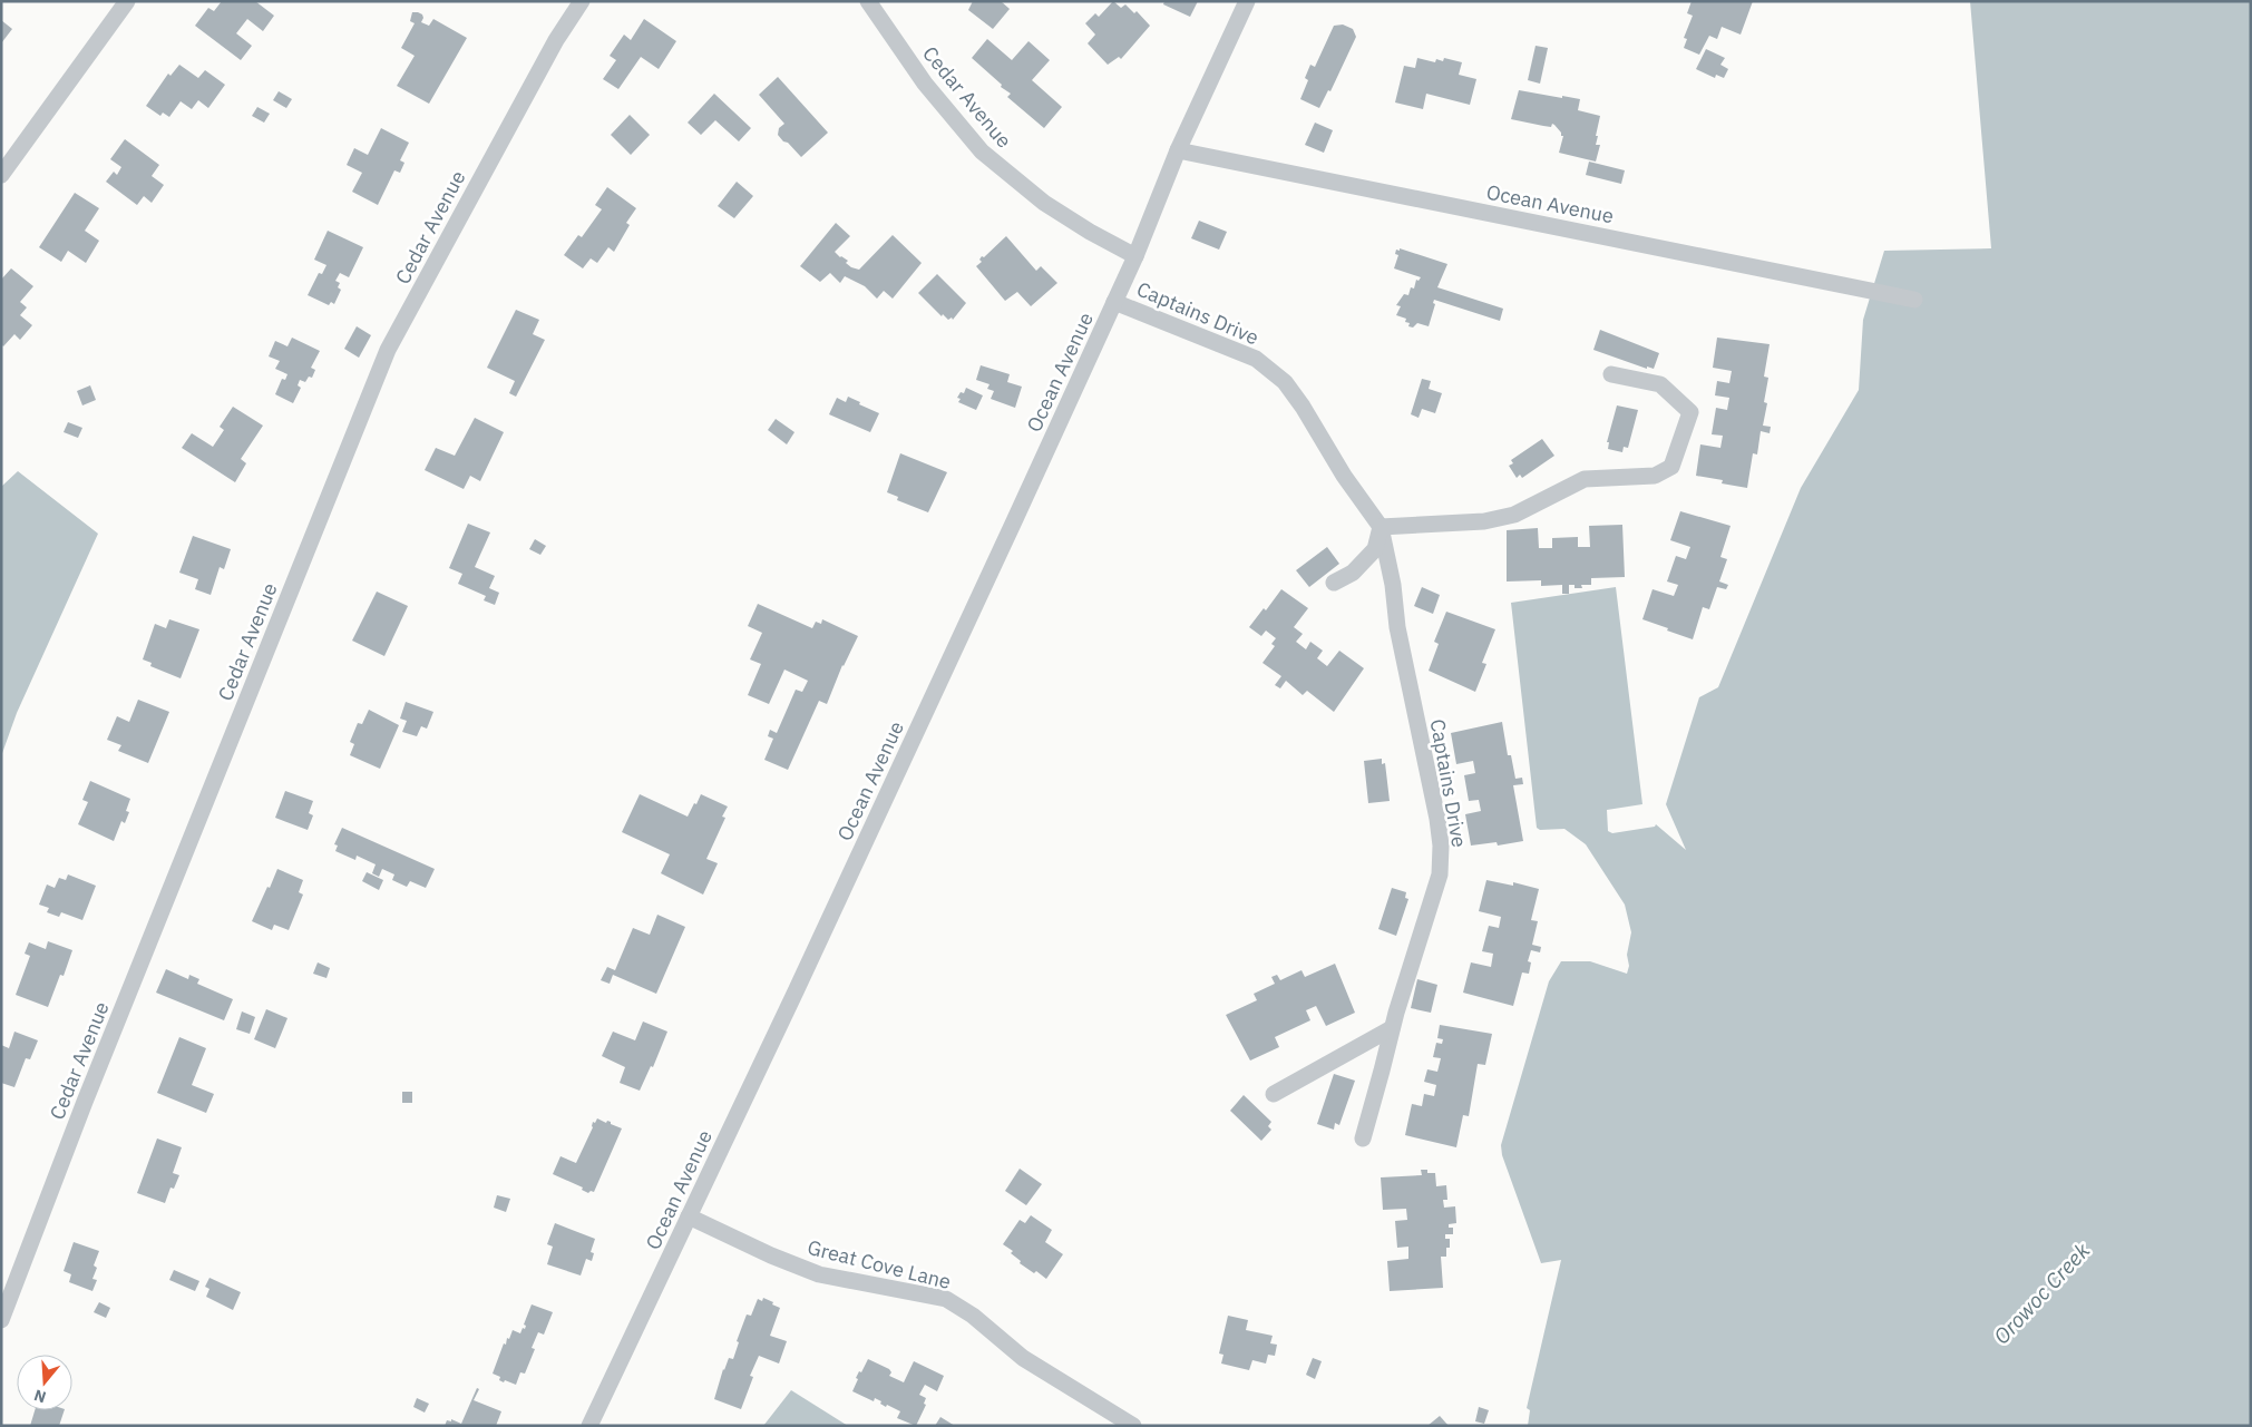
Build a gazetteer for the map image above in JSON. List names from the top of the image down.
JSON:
{
  "streets": {
    "street": [
      "Cedar Avenue",
      "Ocean Avenue",
      "Captains Drive",
      "Great Cove Lane"
    ]
  },
  "crossings": [
    ["Cedar Avenue", "Ocean Avenue"],
    ["Ocean Avenue", "Captains Drive"],
    ["Ocean Avenue", "Great Cove Lane"]
  ],
  "water": ["Orowoc Creek"],
  "north": "bottom"
}
